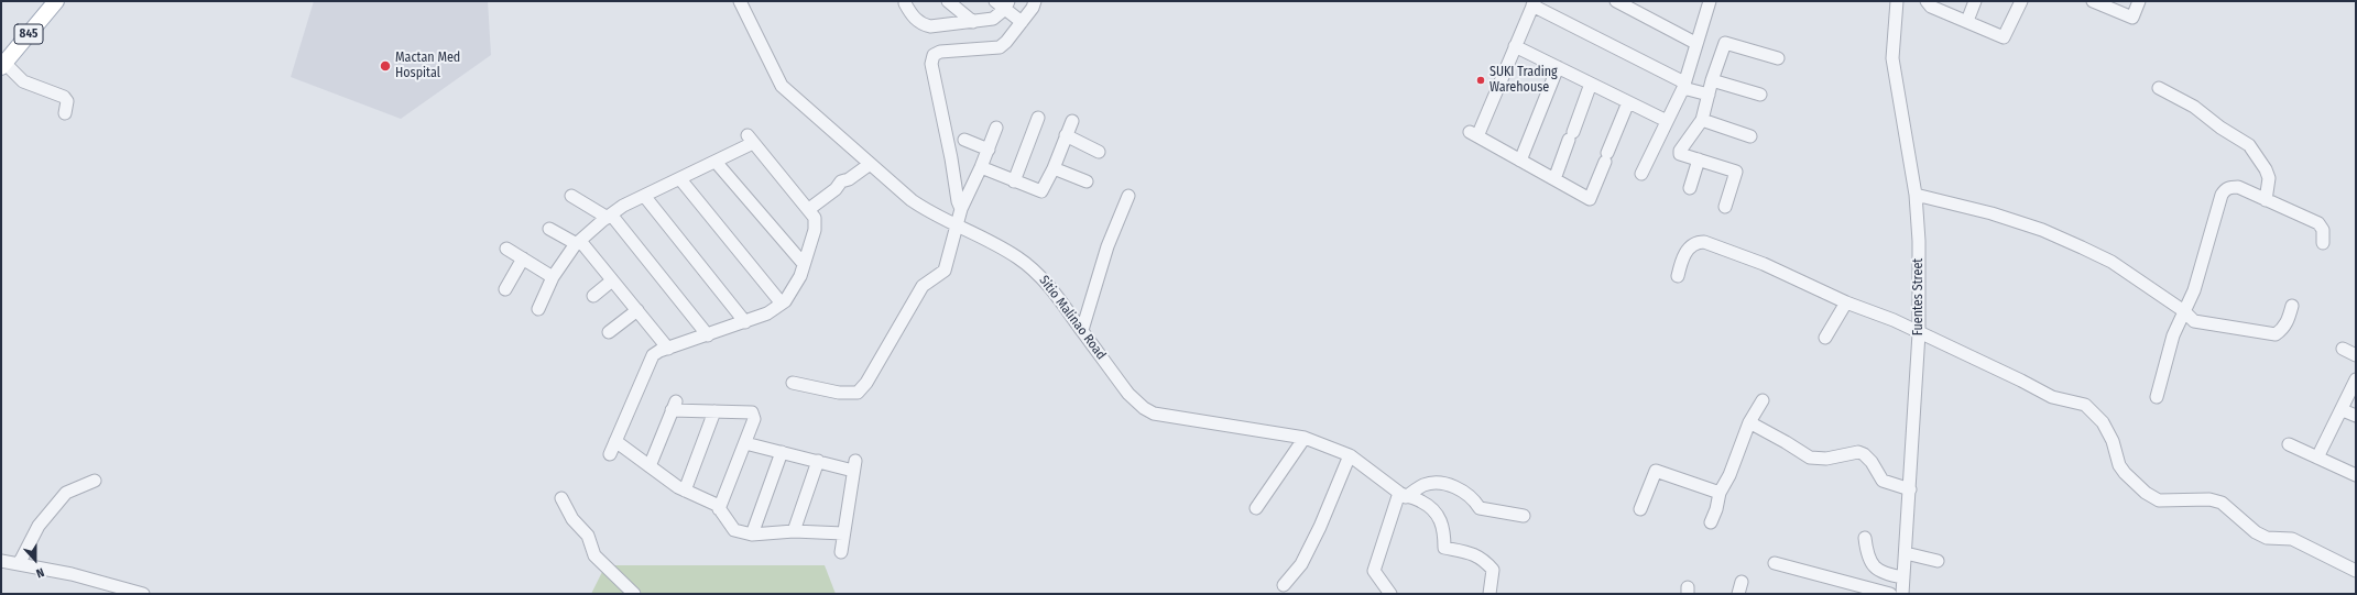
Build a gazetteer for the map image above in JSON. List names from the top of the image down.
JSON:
{
  "streets": {
    "main road": ["845"],
    "street": ["Fuentes Street", "Sitio Malinao Road"]
  },
  "places": ["Mactan Med Hospital", "SUKI Trading Warehouse"],
  "north": "bottom"
}
